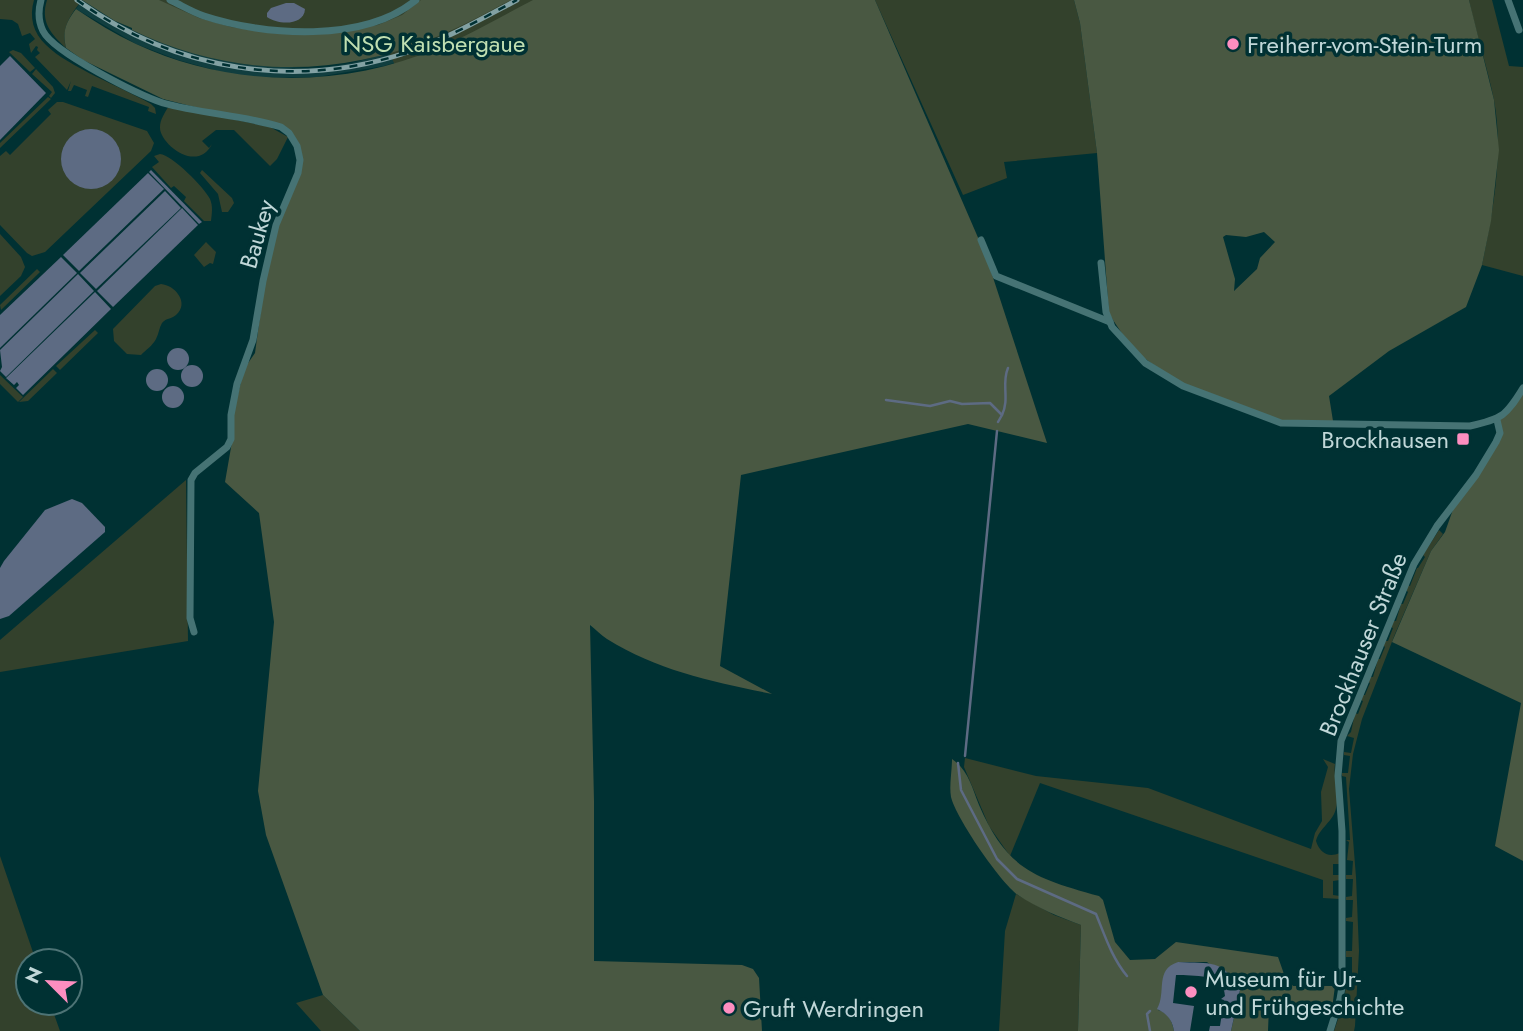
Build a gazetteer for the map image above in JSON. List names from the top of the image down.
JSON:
{
  "streets": {
    "street": ["Baukey", "Brockhauser Straße"]
  },
  "parks": ["NSG Kaisbergaue"],
  "places": {
    "other": ["Freiherr-vom-Stein-Turm", "Museum für Ur- und Frühgeschichte", "Gruft Werdringen"],
    "transit": ["Brockhausen"]
  },
  "north": "top left"
}
